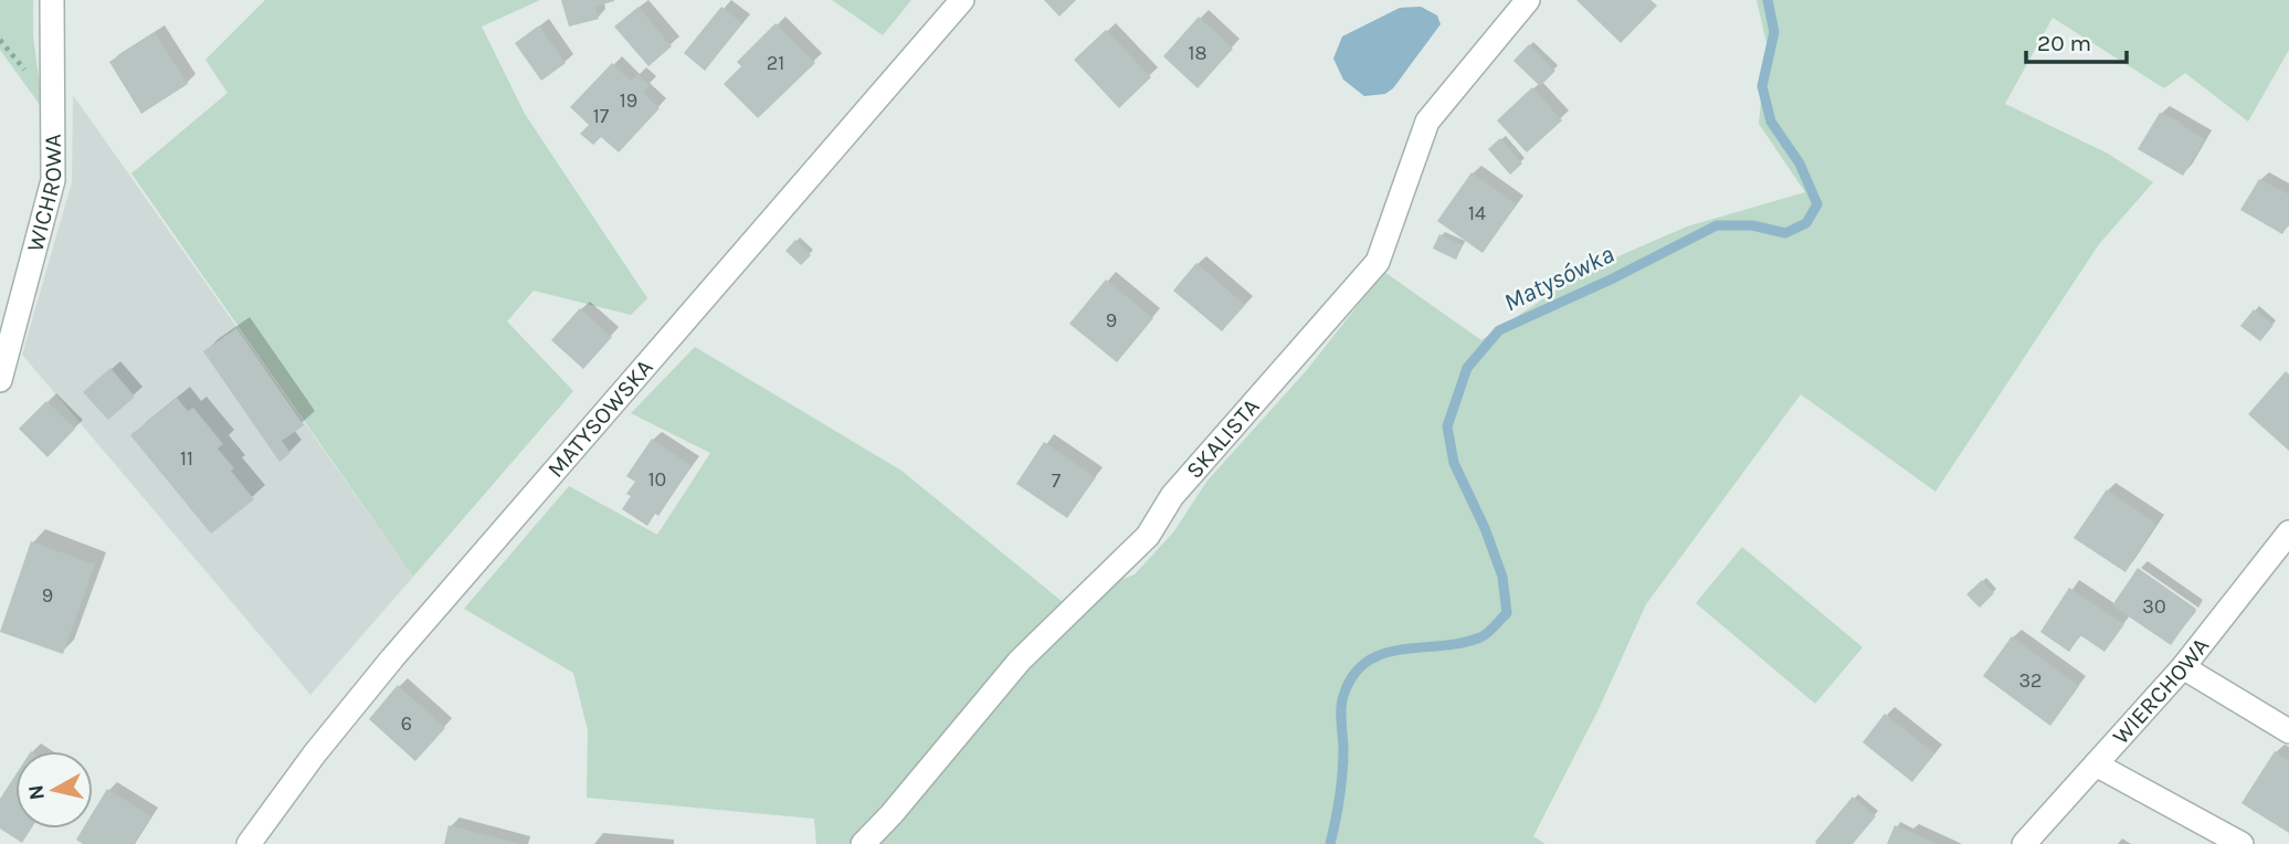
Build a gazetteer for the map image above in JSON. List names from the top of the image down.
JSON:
{
  "streets": {
    "street": [
      "WICHROWA",
      "MATYSOWSKA",
      "SKALISTA",
      "WIERCHOWA"
    ]
  },
  "water": ["Matysówka"],
  "house_numbers": [
    "18",
    "21",
    "19",
    "17",
    "14",
    "9",
    "11",
    "10",
    "7",
    "9",
    "30",
    "32",
    "6"
  ],
  "scale_bar": "20 m",
  "north": "left"
}
